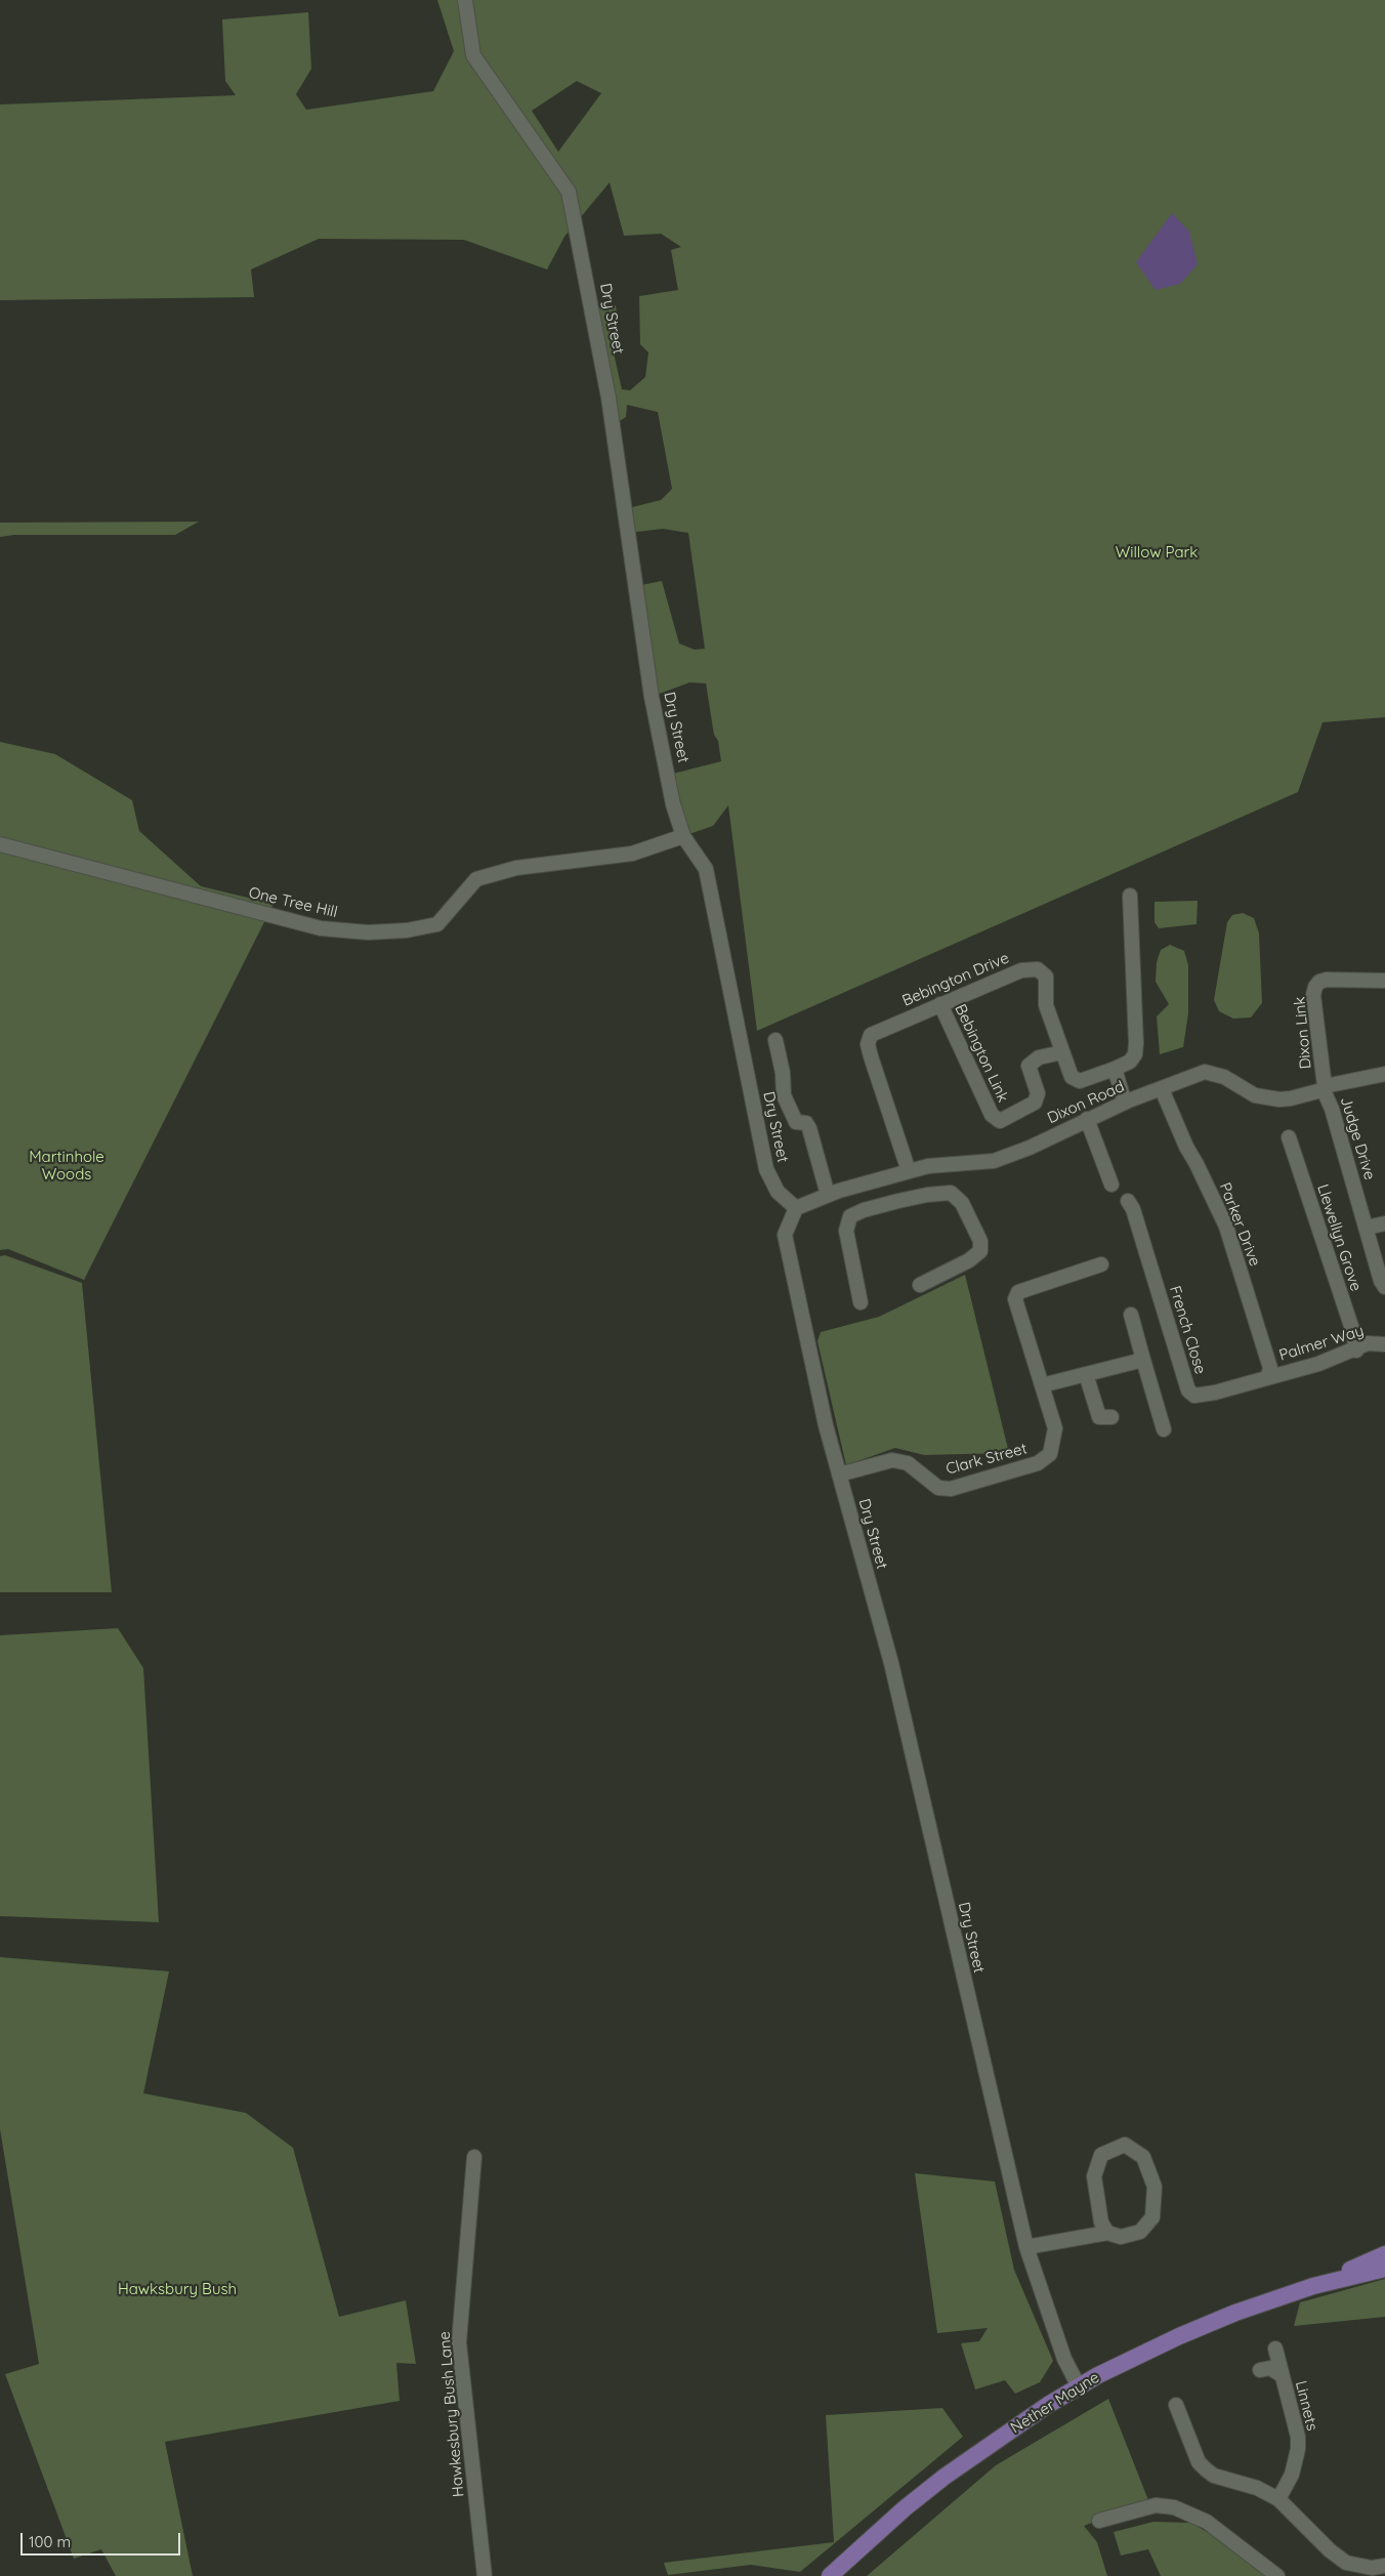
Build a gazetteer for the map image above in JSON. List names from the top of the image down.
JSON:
{
  "streets": {
    "main road": ["Nether Mayne"],
    "street": [
      "Dry Street",
      "One Tree Hill",
      "Bebington Drive",
      "Dixon Link",
      "Bebington Link",
      "Dixon Road",
      "Judge Drive",
      "Parker Drive",
      "Llewellyn Grove",
      "French Close",
      "Palmer Way",
      "Clark Street",
      "Linnets",
      "Hawkesbury Bush Lane"
    ]
  },
  "crossings": [
    ["Dry Street", "One Tree Hill"],
    ["Dry Street", "Dixon Road"],
    ["Dry Street", "Clark Street"],
    ["Dry Street", "Nether Mayne"],
    ["Bebington Drive", "Bebington Link"],
    ["Bebington Drive", "Dixon Road"],
    ["Dixon Link", "Dixon Road"],
    ["Dixon Link", "Judge Drive"],
    ["Dixon Road", "Judge Drive"],
    ["Dixon Road", "Parker Drive"],
    ["Parker Drive", "French Close"],
    ["Parker Drive", "Palmer Way"],
    ["Llewellyn Grove", "Palmer Way"],
    ["French Close", "Palmer Way"]
  ],
  "parks": ["Willow Park", "Martinhole Woods", "Hawksbury Bush"],
  "scale_bar": "100 m"
}
